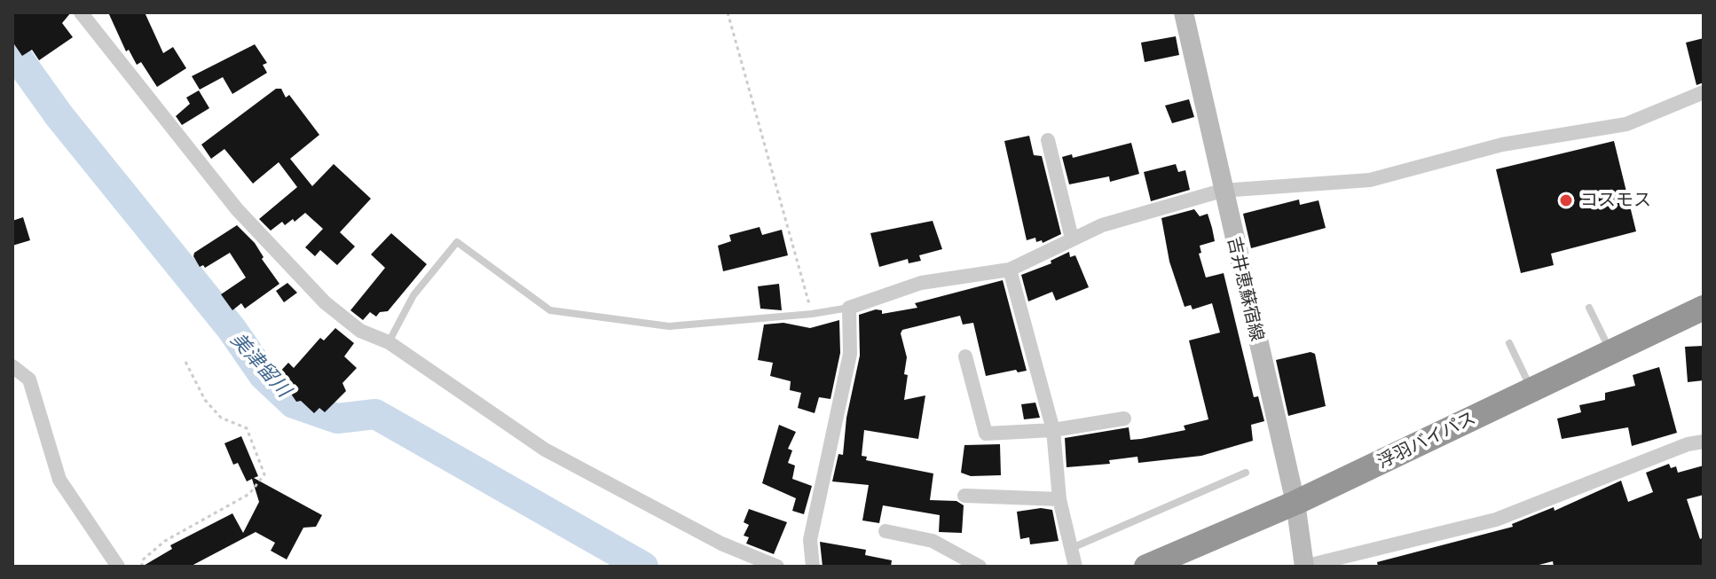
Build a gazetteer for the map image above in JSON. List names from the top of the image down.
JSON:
{
  "streets": {
    "highway": ["浮羽バイパス"],
    "main road": ["吉井恵蘇宿線"]
  },
  "crossings": [
    ["吉井恵蘇宿線", "浮羽バイパス"]
  ],
  "water": ["美津留川"],
  "places": ["コスモス"]
}
